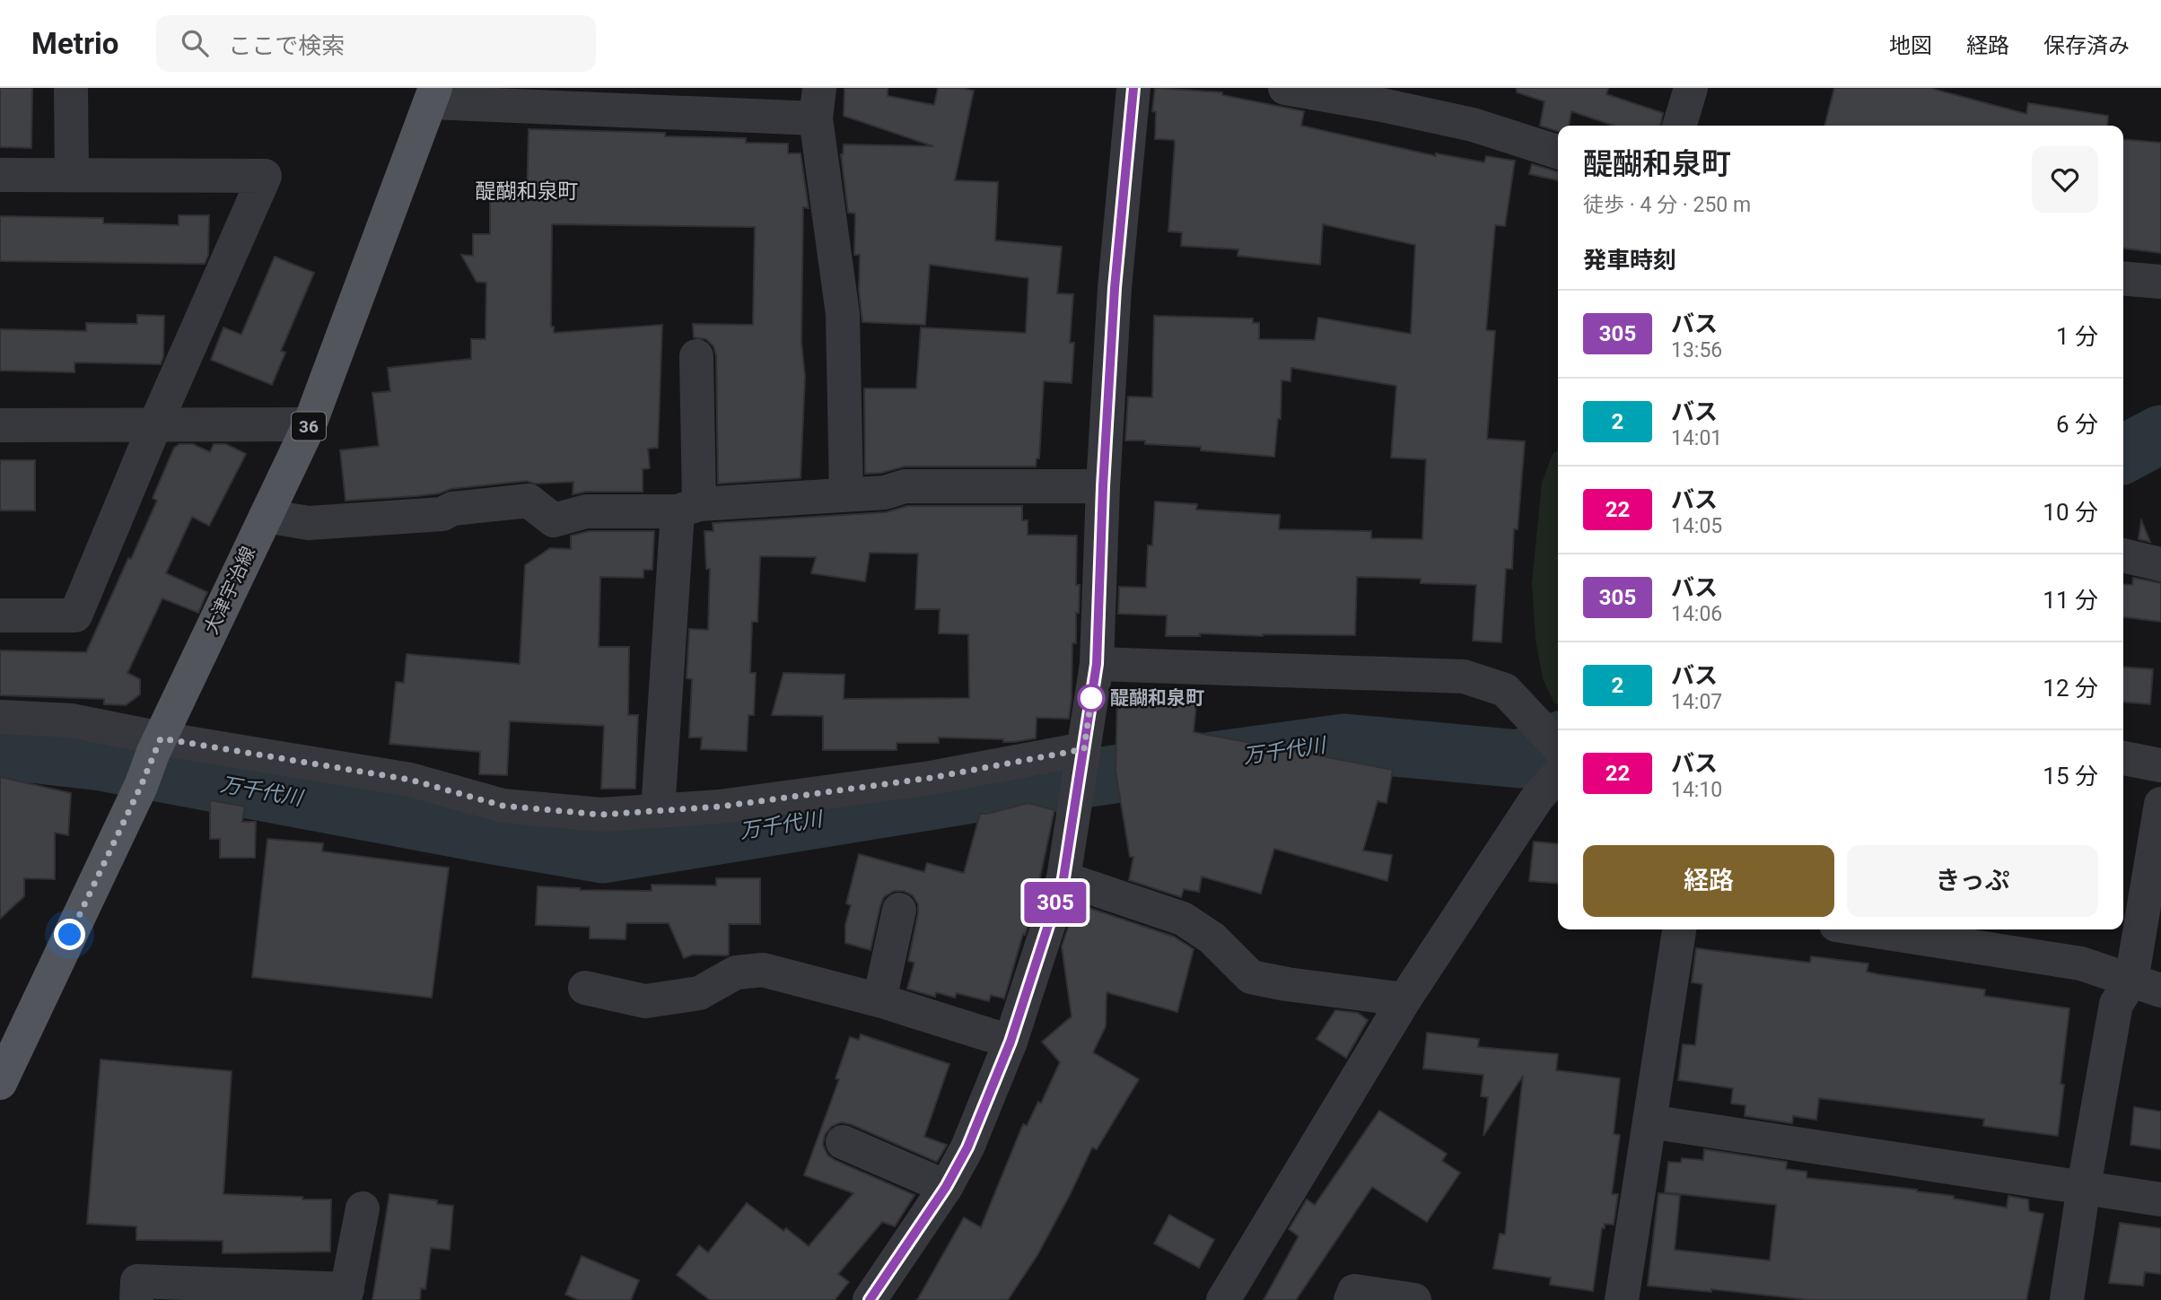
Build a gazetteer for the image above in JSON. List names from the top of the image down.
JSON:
{
  "streets": {
    "main road": ["36", "大津宇治線"]
  },
  "districts": ["醍醐和泉町"],
  "water": ["万千代川"],
  "places": ["醍醐和泉町"],
  "lines": ["bus line 305"],
  "page": {
    "header": "Metrio",
    "search": "ここで検索",
    "nav": ["地図", "経路", "保存済み"],
    "on_map": "305",
    "heading": [
      ["醍醐和泉町", "徒歩 · 4 分 · 250 m"],
      "発車時刻"
    ],
    "list": [
      {
        "mark": "305",
        "name": "バス",
        "note": "13:56",
        "value": "1 分"
      },
      {
        "mark": "2",
        "name": "バス",
        "note": "14:01",
        "value": "6 分"
      },
      {
        "mark": "22",
        "name": "バス",
        "note": "14:05",
        "value": "10 分"
      },
      {
        "mark": "305",
        "name": "バス",
        "note": "14:06",
        "value": "11 分"
      },
      {
        "mark": "2",
        "name": "バス",
        "note": "14:07",
        "value": "12 分"
      },
      {
        "mark": "22",
        "name": "バス",
        "note": "14:10",
        "value": "15 分"
      }
    ],
    "buttons": ["経路", "きっぷ"]
  }
}
